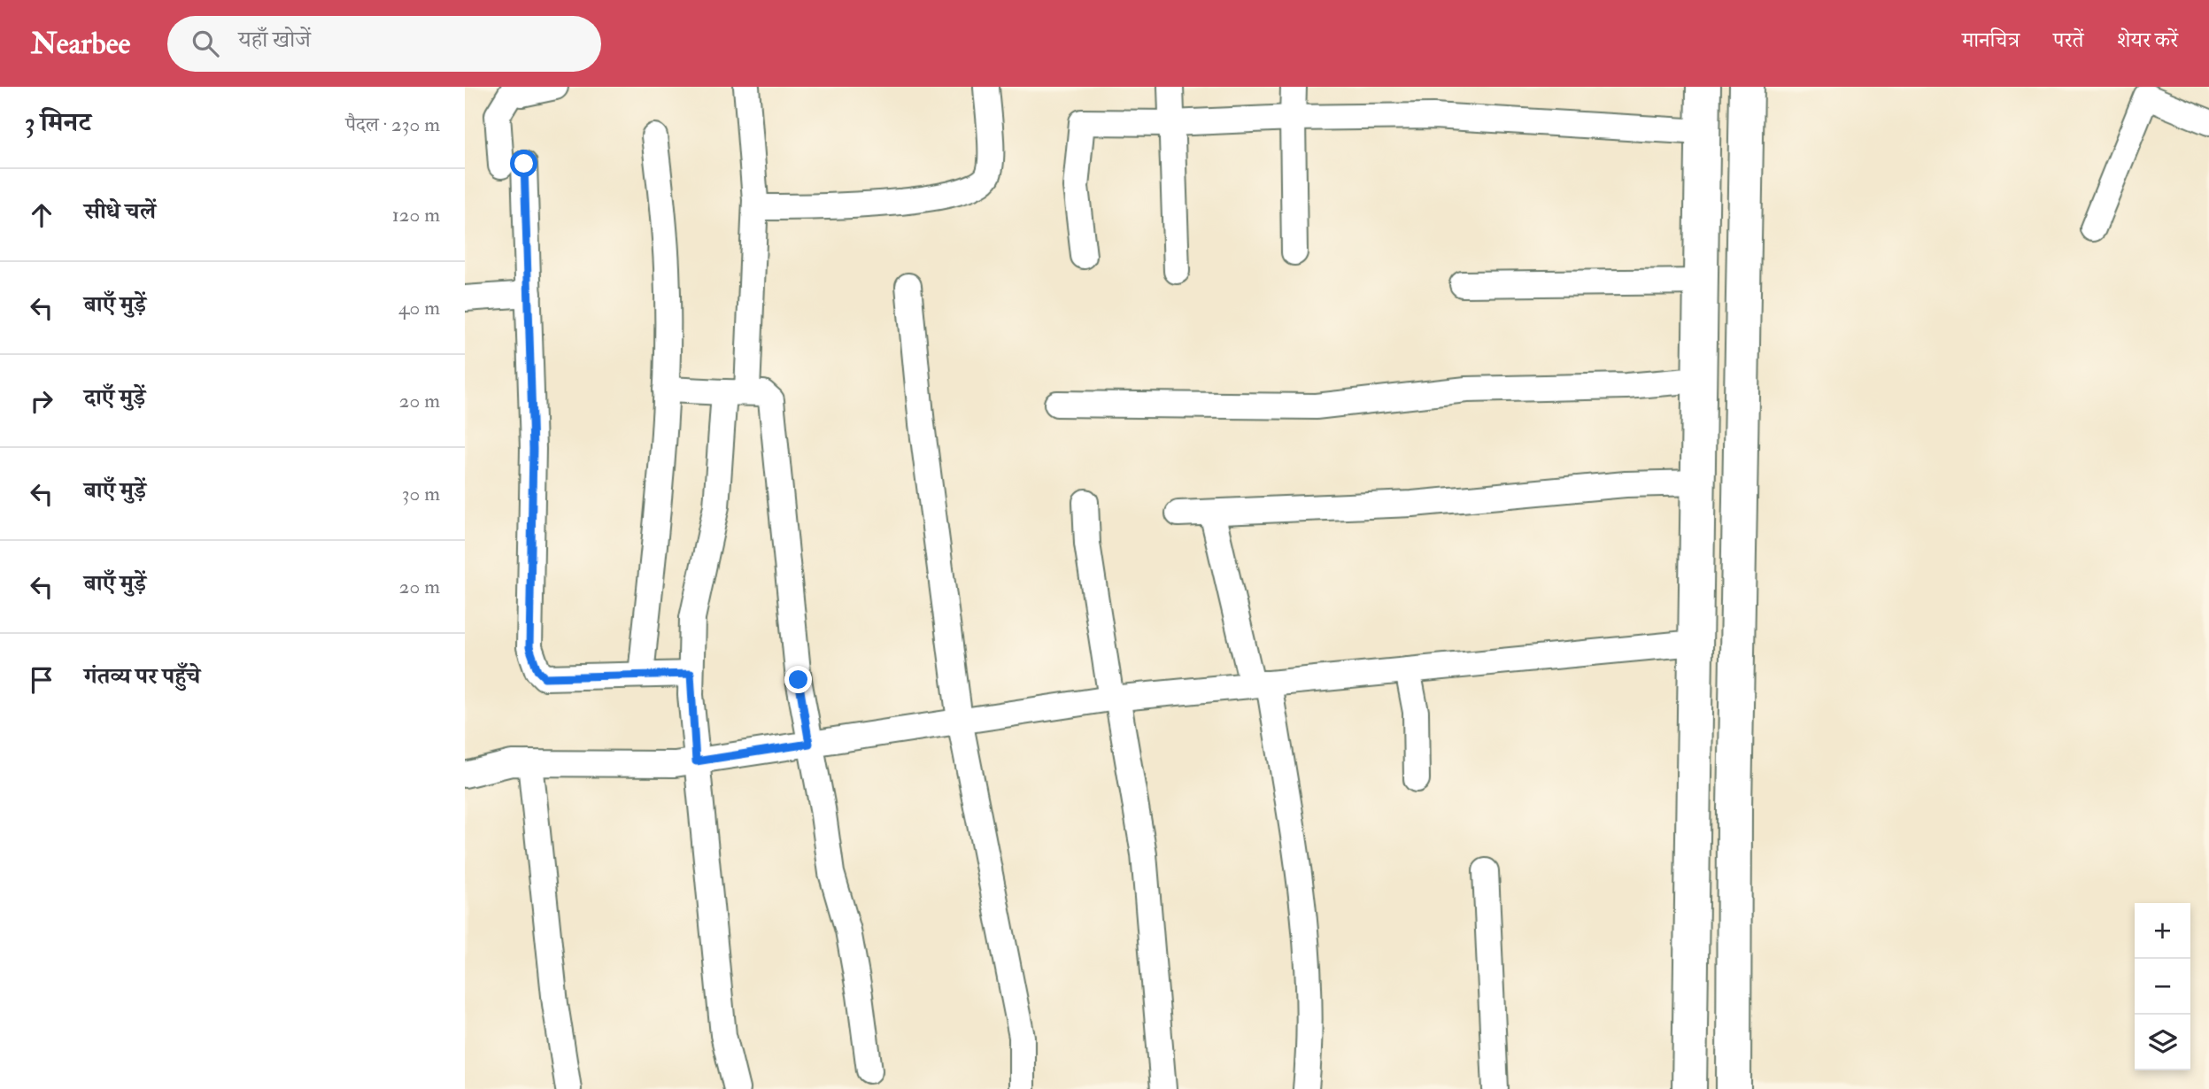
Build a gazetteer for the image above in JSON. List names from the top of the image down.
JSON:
{
  "page": {
    "header": "Nearbee",
    "search": "यहाँ खोजें",
    "nav": ["मानचित्र", "परतें", "शेयर करें"],
    "heading": ["3 मिनट", "पैदल · 230 m"],
    "list": [
      ["सीधे चलें", "120 m"],
      ["बाएँ मुड़ें", "40 m"],
      ["दाएँ मुड़ें", "20 m"],
      ["बाएँ मुड़ें", "30 m"],
      ["बाएँ मुड़ें", "20 m"],
      "गंतव्य पर पहुँचे"
    ],
    "map_buttons": ["+", "−"]
  }
}
